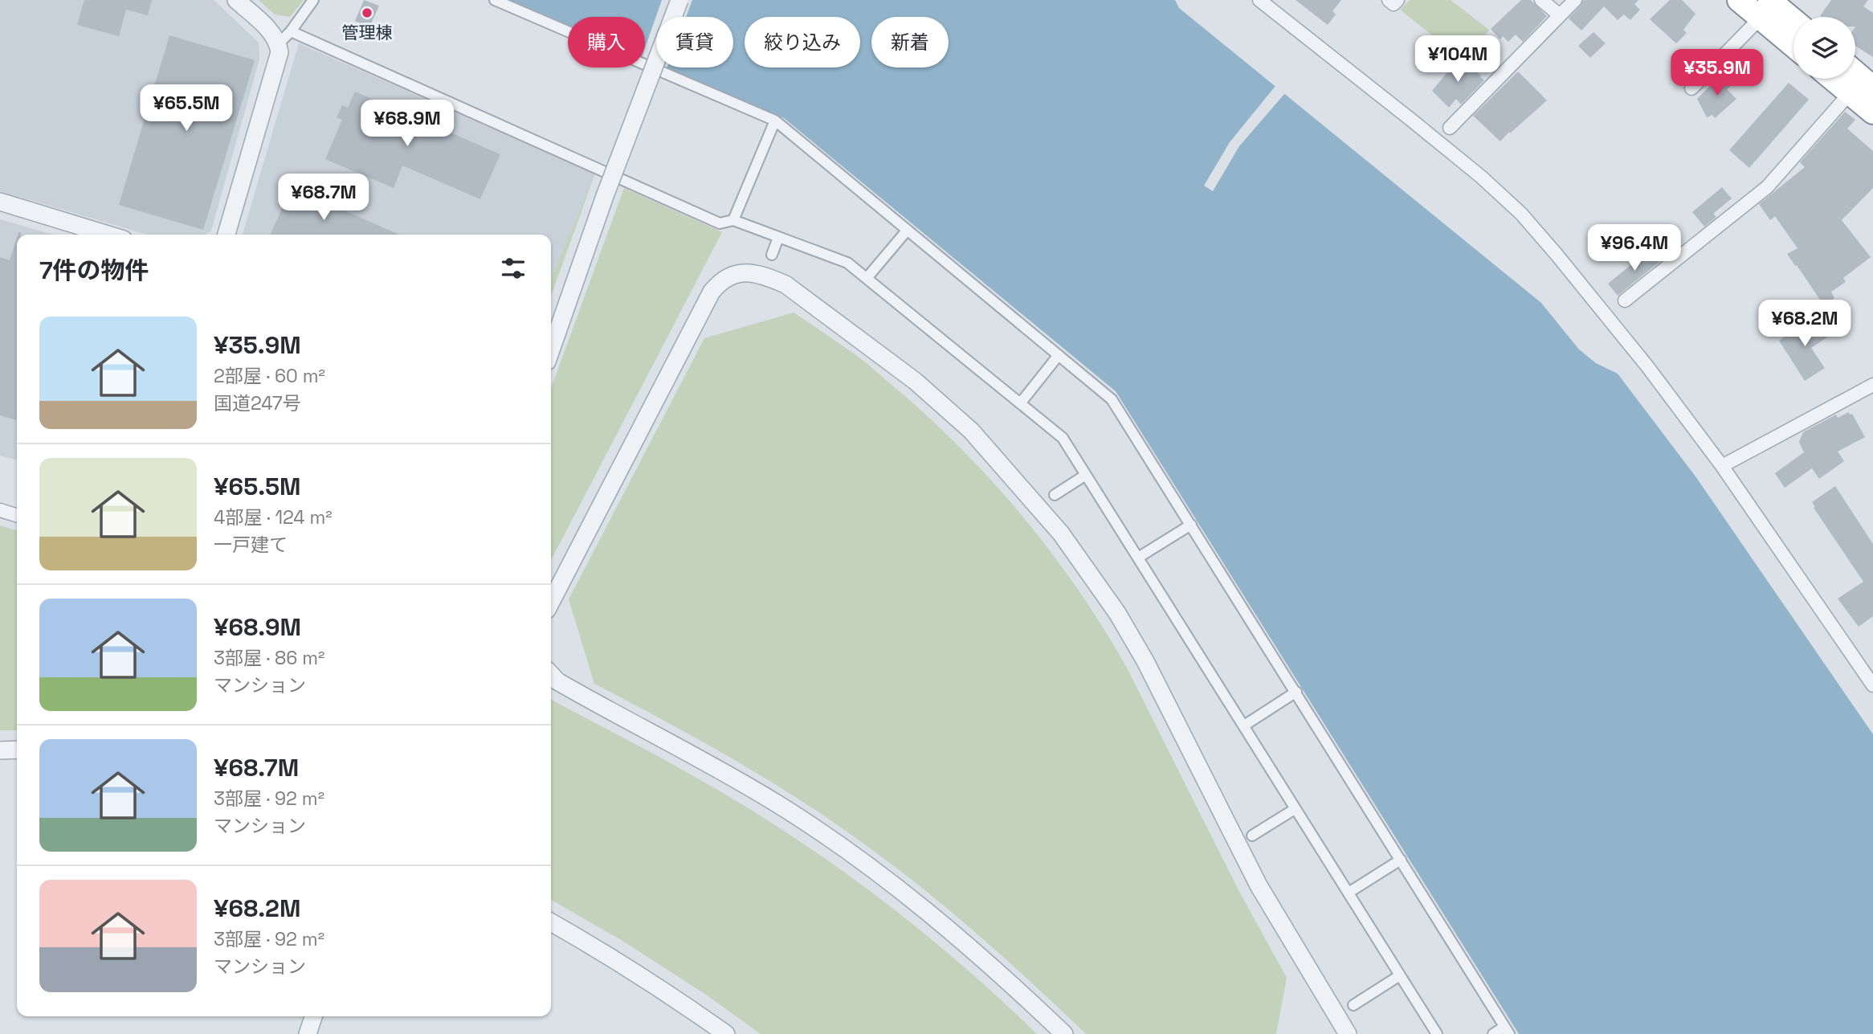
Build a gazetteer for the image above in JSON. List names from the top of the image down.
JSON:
{
  "places": ["管理棟"],
  "page": {
    "chip": [
      "購入",
      "賃貸",
      "絞り込み",
      "新着"
    ],
    "price": [
      "¥104M",
      "¥35.9M",
      "¥65.5M",
      "¥68.9M",
      "¥68.7M",
      "¥96.4M",
      "¥68.2M"
    ],
    "heading": "7件の物件",
    "list": [
      {
        "name": "¥35.9M",
        "note": "2部屋 · 60 m² · 国道247号"
      },
      {
        "name": "¥65.5M",
        "note": "4部屋 · 124 m² · 一戸建て"
      },
      {
        "name": "¥68.9M",
        "note": "3部屋 · 86 m² · マンション"
      },
      {
        "name": "¥68.7M",
        "note": "3部屋 · 92 m² · マンション"
      },
      {
        "name": "¥68.2M",
        "note": "3部屋 · 92 m² · マンション"
      }
    ]
  }
}
